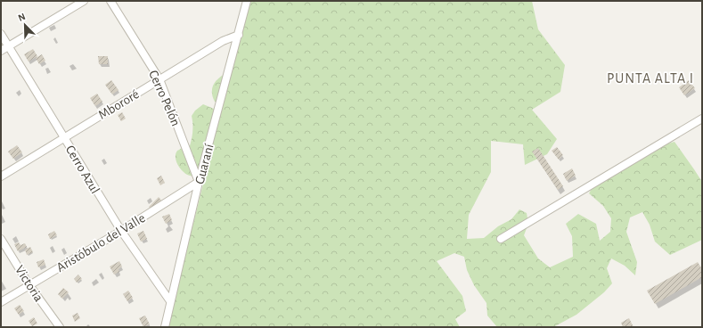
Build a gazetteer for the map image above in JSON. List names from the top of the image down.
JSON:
{
  "streets": {
    "street": [
      "Cerro Pelón",
      "Mbororé",
      "Guaraní",
      "Cerro Azul",
      "Aristóbulo del Valle",
      "Victoria"
    ]
  },
  "crossings": [
    ["Cerro Pelón", "Mbororé"],
    ["Cerro Pelón", "Guaraní"],
    ["Cerro Pelón", "Aristóbulo del Valle"],
    ["Mbororé", "Guaraní"],
    ["Mbororé", "Cerro Azul"],
    ["Guaraní", "Cerro Azul"],
    ["Guaraní", "Aristóbulo del Valle"],
    ["Cerro Azul", "Aristóbulo del Valle"],
    ["Aristóbulo del Valle", "Victoria"]
  ],
  "districts": ["PUNTA ALTA I"],
  "north": "top left"
}
